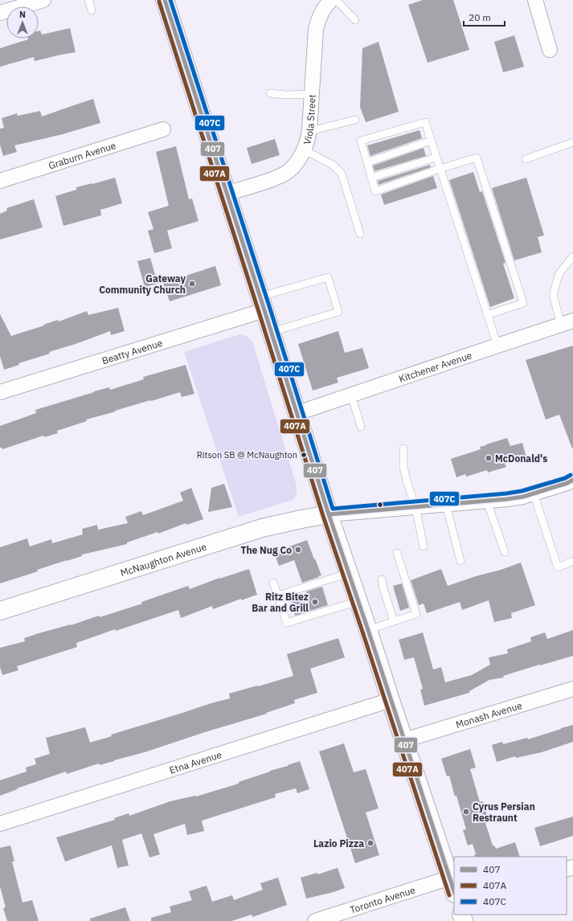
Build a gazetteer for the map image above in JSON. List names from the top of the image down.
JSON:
{
  "streets": {
    "main road": ["McNaughton Avenue"],
    "street": [
      "Viola Street",
      "Graburn Avenue",
      "Beatty Avenue",
      "Kitchener Avenue",
      "Monash Avenue",
      "Etna Avenue",
      "Toronto Avenue"
    ]
  },
  "places": [
    "Gateway Community Church",
    "Ritson SB @ McNaughton",
    "McDonald's",
    "The Nug Co",
    "Ritz Bitez Bar and Grill",
    "Cyrus Persian Restraunt",
    "Lazio Pizza"
  ],
  "lines": ["transit line 407", "transit line 407C", "transit line 407A"],
  "legend": ["407", "407A", "407C"],
  "scale_bar": "20 m",
  "north": "top"
}
